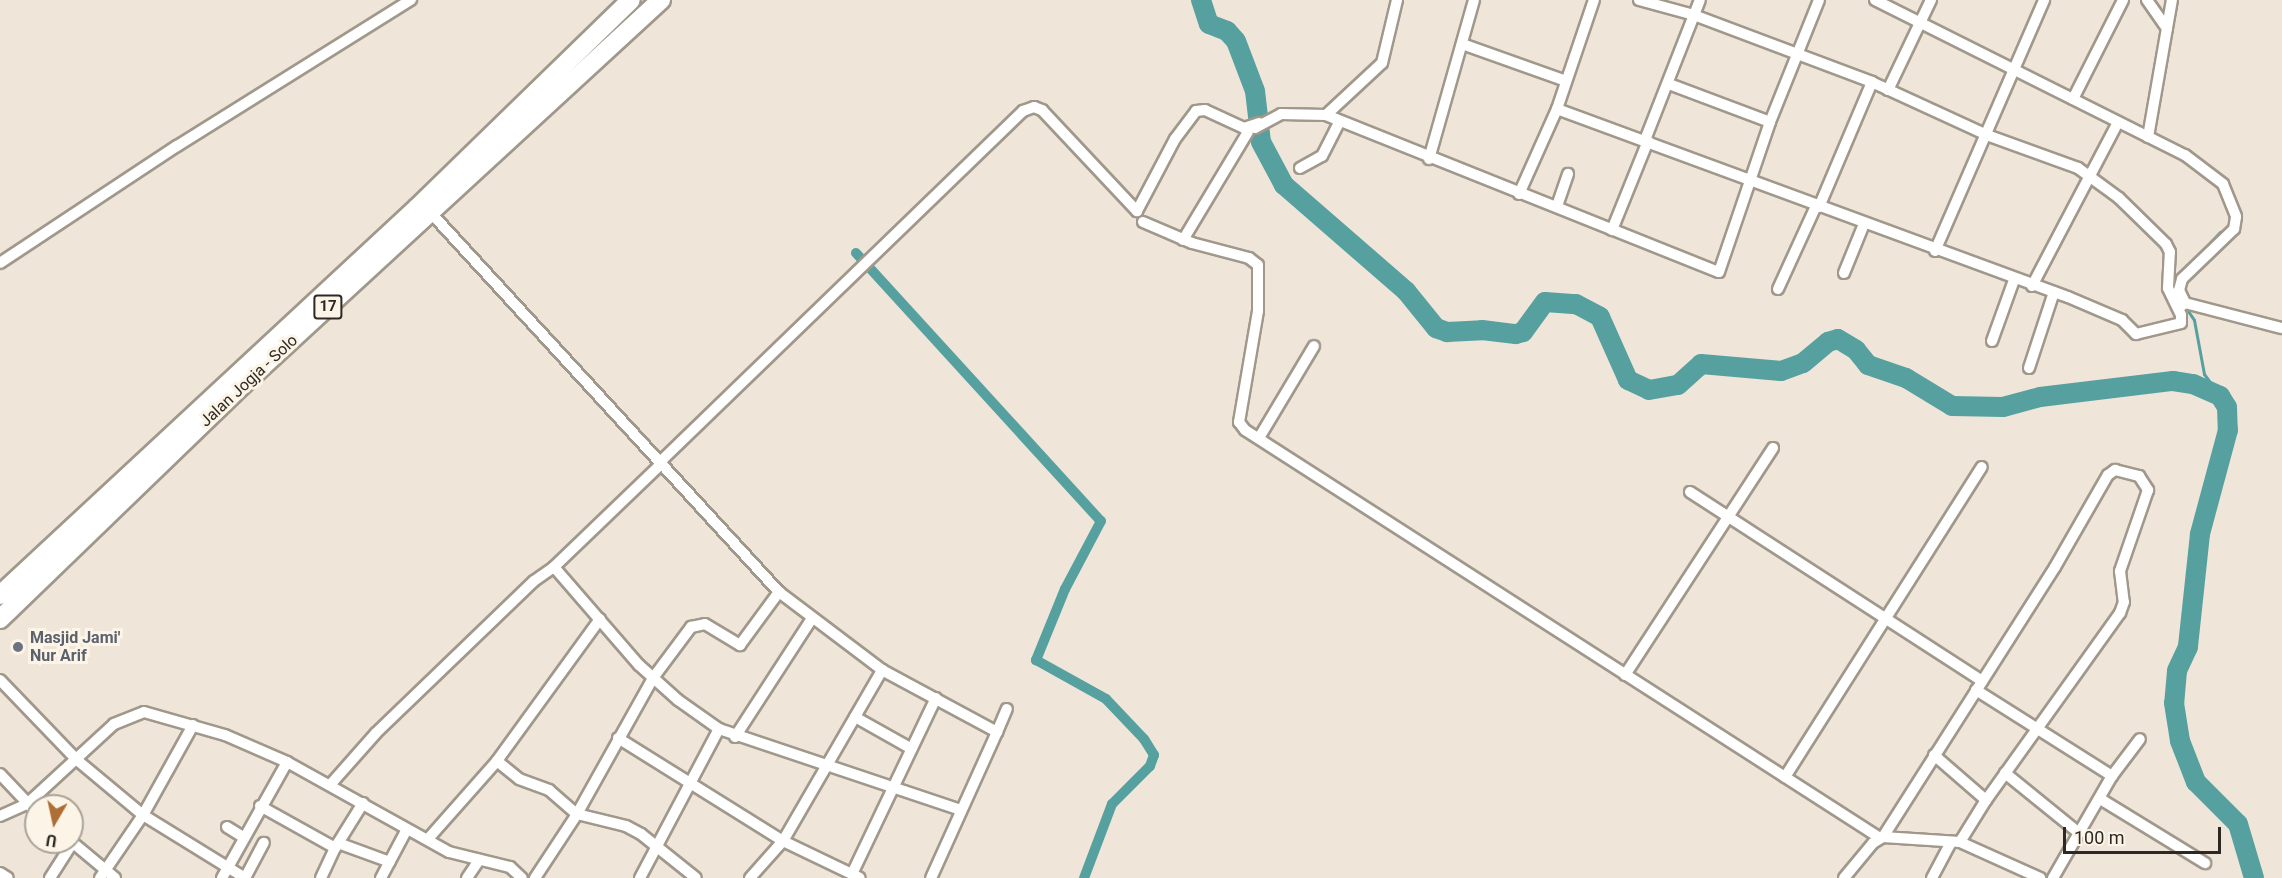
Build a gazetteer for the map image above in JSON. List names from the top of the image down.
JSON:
{
  "streets": {
    "highway": ["17", "Jalan Jogja - Solo"]
  },
  "places": ["Masjid Jami' Nur Arif"],
  "scale_bar": "100 m",
  "north": "bottom"
}
